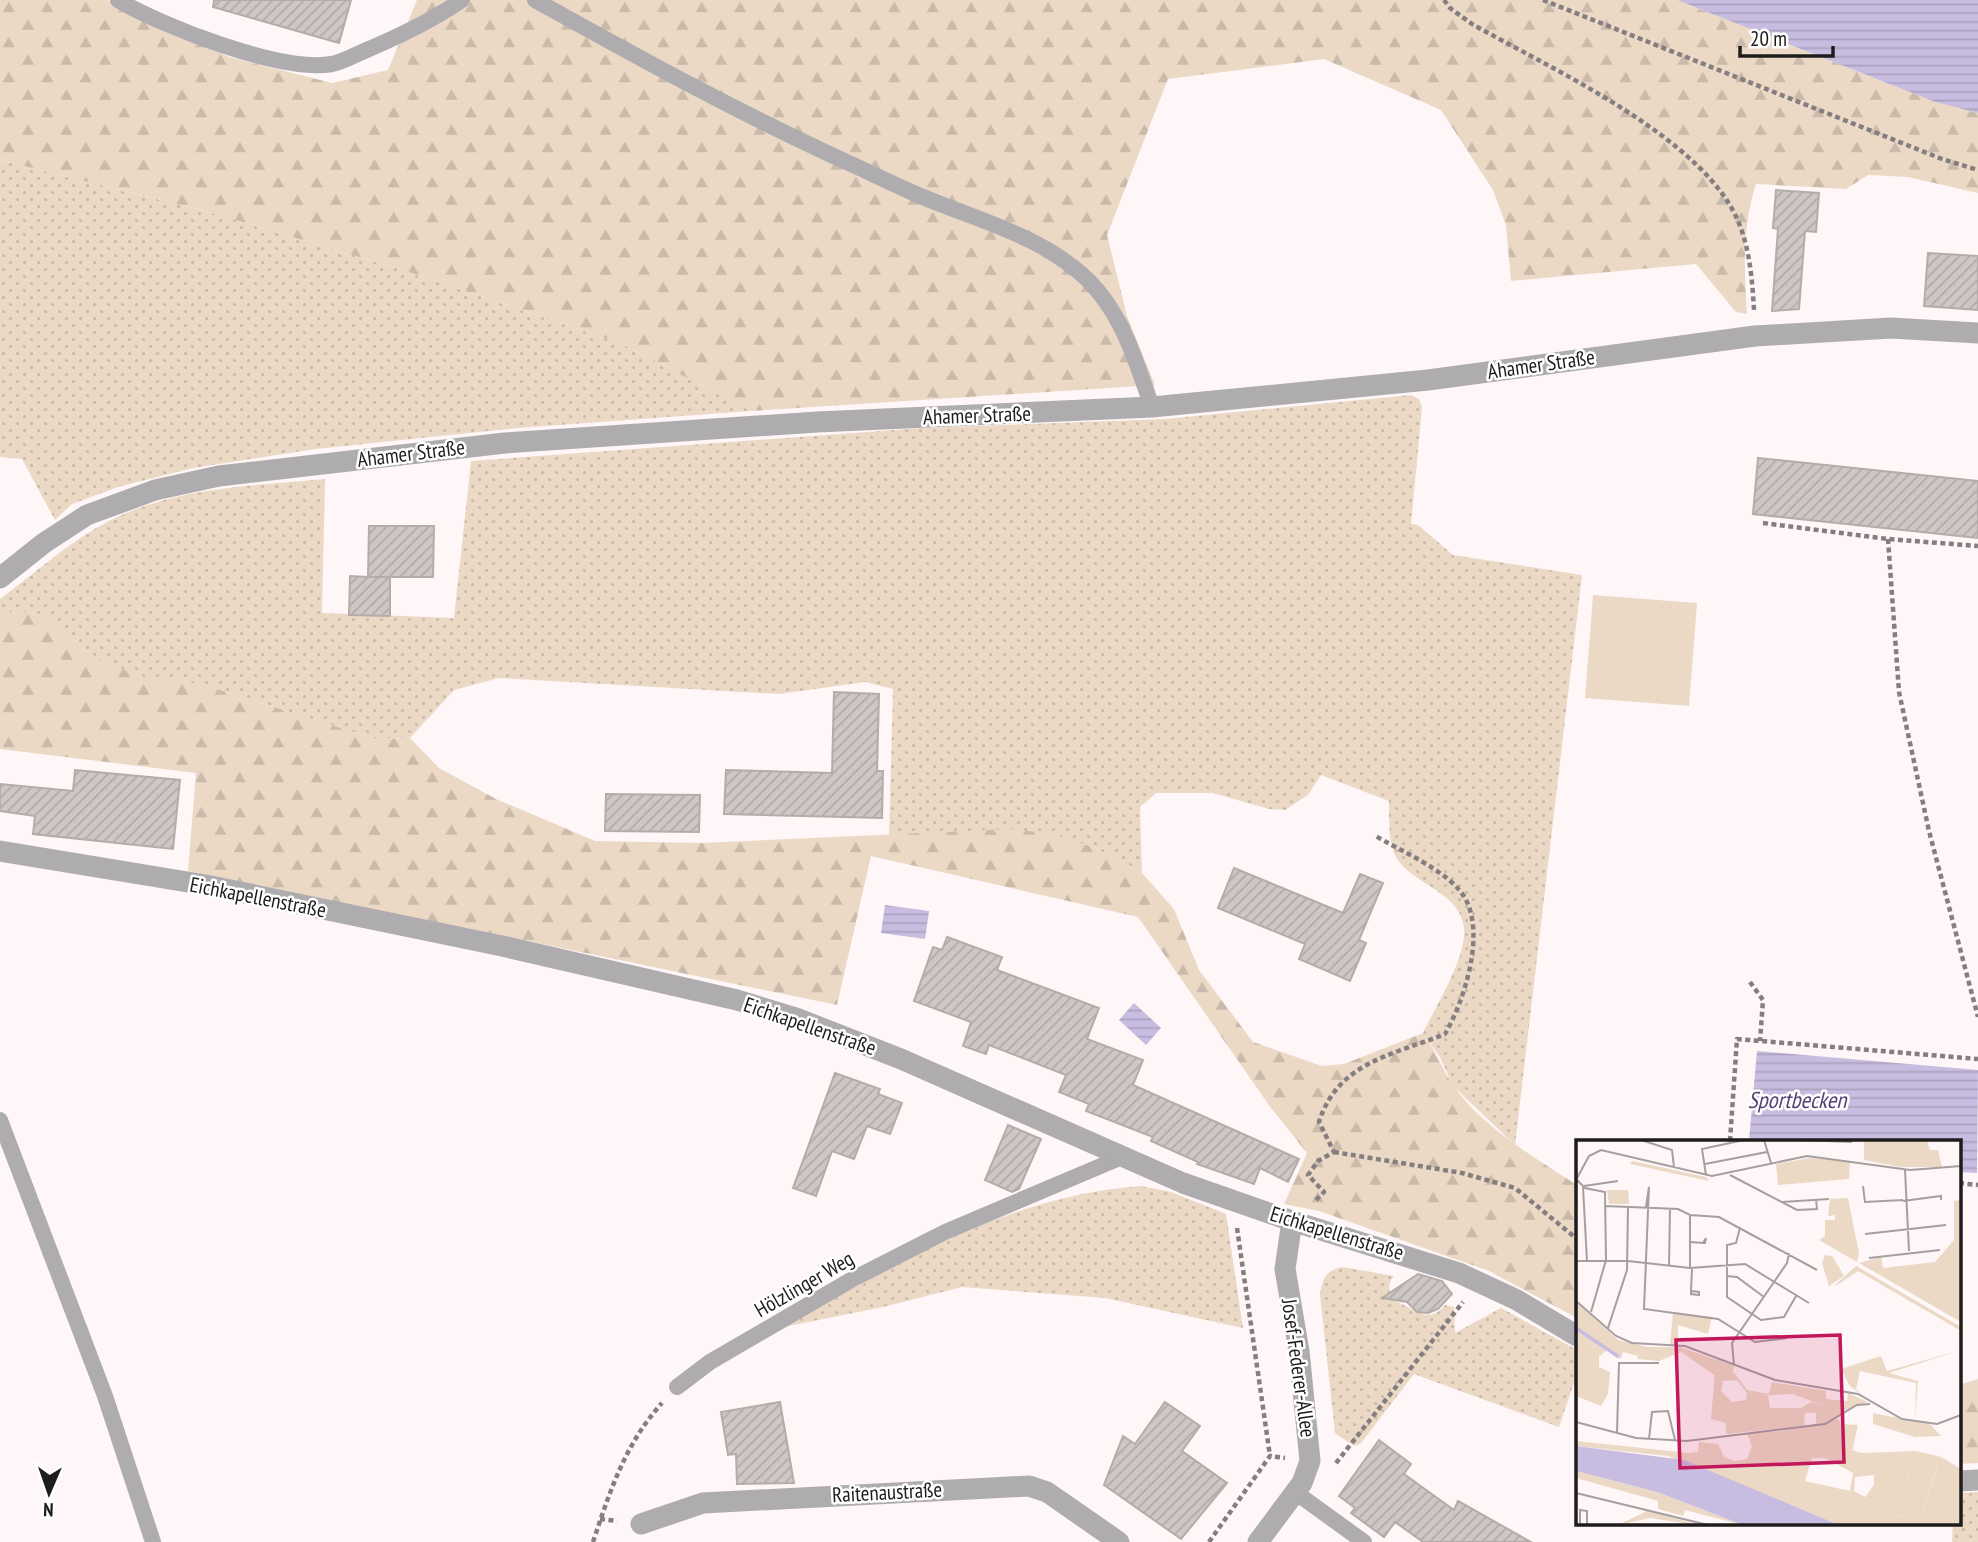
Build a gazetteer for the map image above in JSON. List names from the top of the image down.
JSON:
{
  "streets": {
    "street": [
      "Ahamer Straße",
      "Eichkapellenstraße",
      "Josef-Federer-Allee",
      "Raitenaustraße"
    ],
    "lane": ["Hölzlinger Weg"]
  },
  "crossings": [
    ["Eichkapellenstraße", "Hölzlinger Weg"],
    ["Eichkapellenstraße", "Josef-Federer-Allee"]
  ],
  "water": ["Sportbecken"],
  "scale_bar": "20 m",
  "north": "bottom"
}
